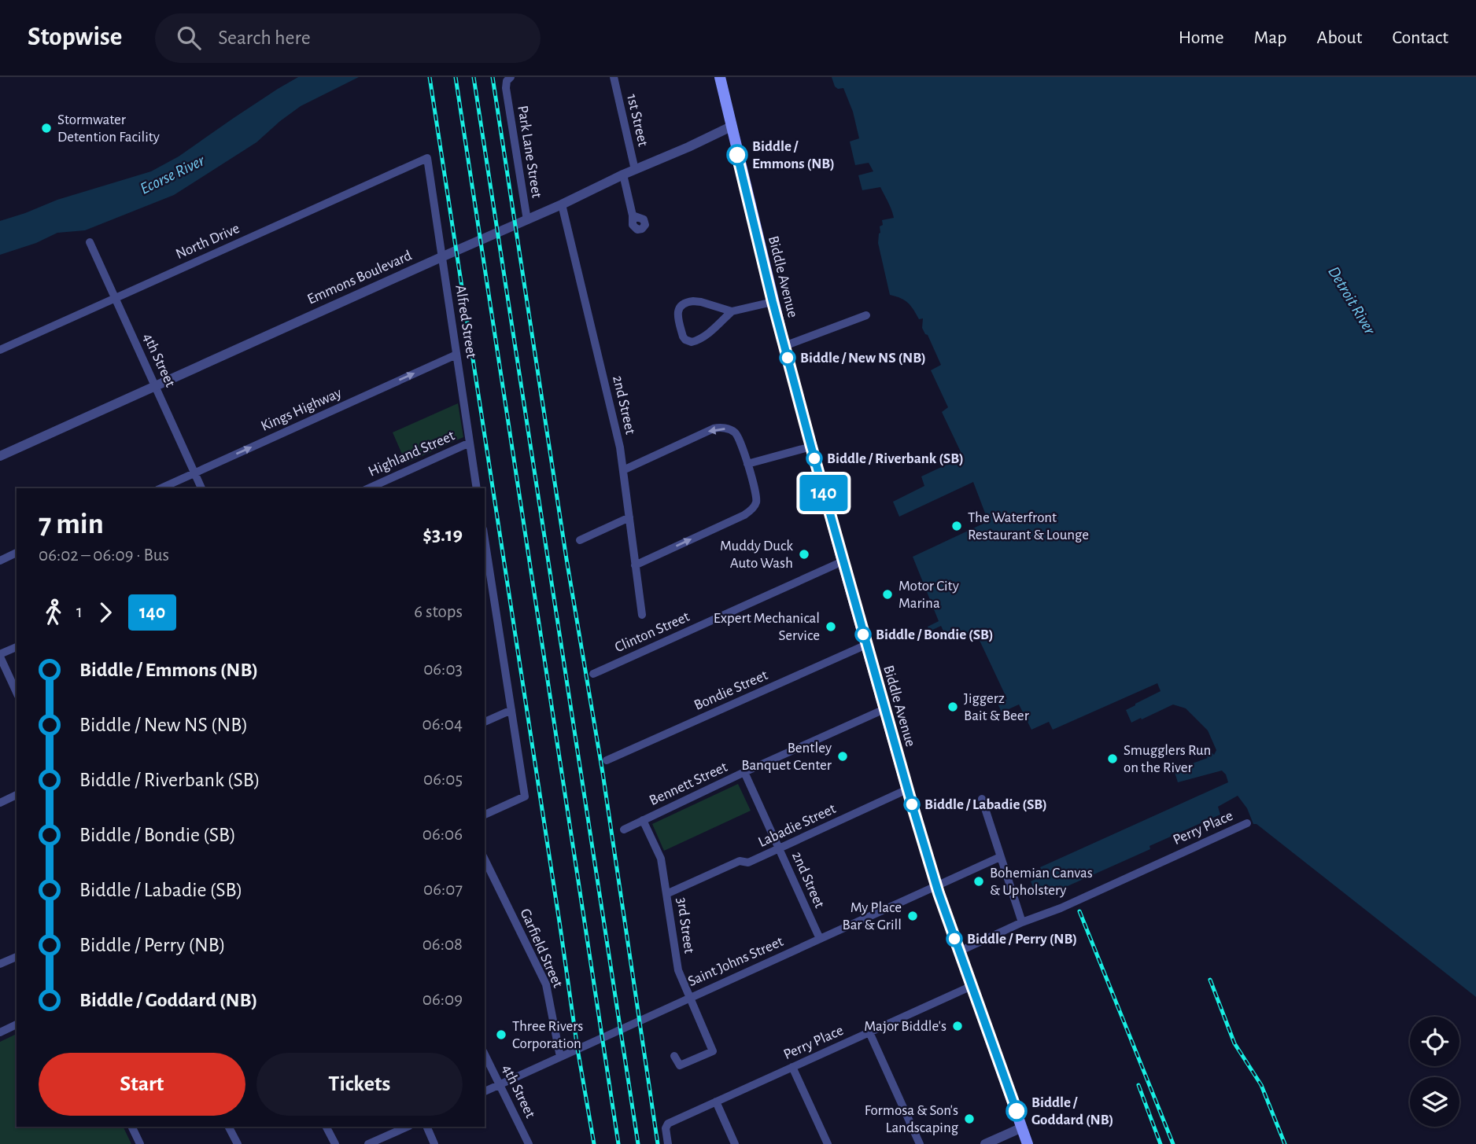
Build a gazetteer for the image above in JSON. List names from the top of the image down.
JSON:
{
  "streets": {
    "main road": ["Biddle Avenue"],
    "street": [
      "1st Street",
      "Park Lane Street",
      "North Drive",
      "Emmons Boulevard",
      "Alfred Street",
      "4th Street",
      "2nd Street",
      "Kings Highway",
      "Highland Street",
      "Clinton Street",
      "Bondie Street",
      "Bennett Street",
      "Labadie Street",
      "Perry Place",
      "3rd Street",
      "Garfield Street",
      "Saint Johns Street"
    ]
  },
  "crossings": [
    ["1st Street", "Emmons Boulevard"],
    ["Park Lane Street", "Emmons Boulevard"],
    ["North Drive", "Alfred Street"],
    ["North Drive", "4th Street"],
    ["Biddle Avenue", "Emmons Boulevard"],
    ["Biddle Avenue", "Clinton Street"],
    ["Biddle Avenue", "Bondie Street"],
    ["Biddle Avenue", "Bennett Street"],
    ["Biddle Avenue", "Labadie Street"],
    ["Biddle Avenue", "Perry Place"],
    ["Biddle Avenue", "Saint Johns Street"],
    ["Emmons Boulevard", "Alfred Street"],
    ["Emmons Boulevard", "4th Street"],
    ["Emmons Boulevard", "2nd Street"],
    ["Alfred Street", "Kings Highway"],
    ["Alfred Street", "Highland Street"],
    ["4th Street", "Kings Highway"],
    ["4th Street", "Saint Johns Street"],
    ["2nd Street", "Bennett Street"],
    ["2nd Street", "Labadie Street"],
    ["2nd Street", "Saint Johns Street"],
    ["Bennett Street", "3rd Street"],
    ["Labadie Street", "3rd Street"],
    ["3rd Street", "Saint Johns Street"],
    ["Garfield Street", "Saint Johns Street"]
  ],
  "one_way": ["Kings Highway"],
  "water": ["Ecorse River", "Detroit River"],
  "places": [
    "Stormwater Detention Facility",
    "Biddle / Emmons (NB)",
    "Biddle / New NS (NB)",
    "Biddle / Riverbank (SB)",
    "The Waterfront Restaurant & Lounge",
    "Muddy Duck Auto Wash",
    "Motor City Marina",
    "Expert Mechanical Service",
    "Biddle / Bondie (SB)",
    "Jiggerz Bait & Beer",
    "Bentley Banquet Center",
    "Smugglers Run on the River",
    "Biddle / Labadie (SB)",
    "Bohemian Canvas & Upholstery",
    "My Place Bar & Grill",
    "Biddle / Perry (NB)",
    "Major Biddle's",
    "Three Rivers Corporation",
    "Biddle / Goddard (NB)",
    "Formosa & Son's Landscaping"
  ],
  "lines": ["bus line 140"],
  "page": {
    "header": "Stopwise",
    "search": "Search here",
    "nav": [
      "Home",
      "Map",
      "About",
      "Contact"
    ],
    "on_map": "140",
    "heading": ["7 min", "06:02 – 06:09 · Bus", "$3.19"],
    "legs": ["1", "140", "6 stops"],
    "list": [
      {
        "name": "Biddle / Emmons (NB)",
        "value": "06:03"
      },
      {
        "name": "Biddle / New NS (NB)",
        "value": "06:04"
      },
      {
        "name": "Biddle / Riverbank (SB)",
        "value": "06:05"
      },
      {
        "name": "Biddle / Bondie (SB)",
        "value": "06:06"
      },
      {
        "name": "Biddle / Labadie (SB)",
        "value": "06:07"
      },
      {
        "name": "Biddle / Perry (NB)",
        "value": "06:08"
      },
      {
        "name": "Biddle / Goddard (NB)",
        "value": "06:09"
      }
    ],
    "buttons": ["Start", "Tickets"]
  }
}
